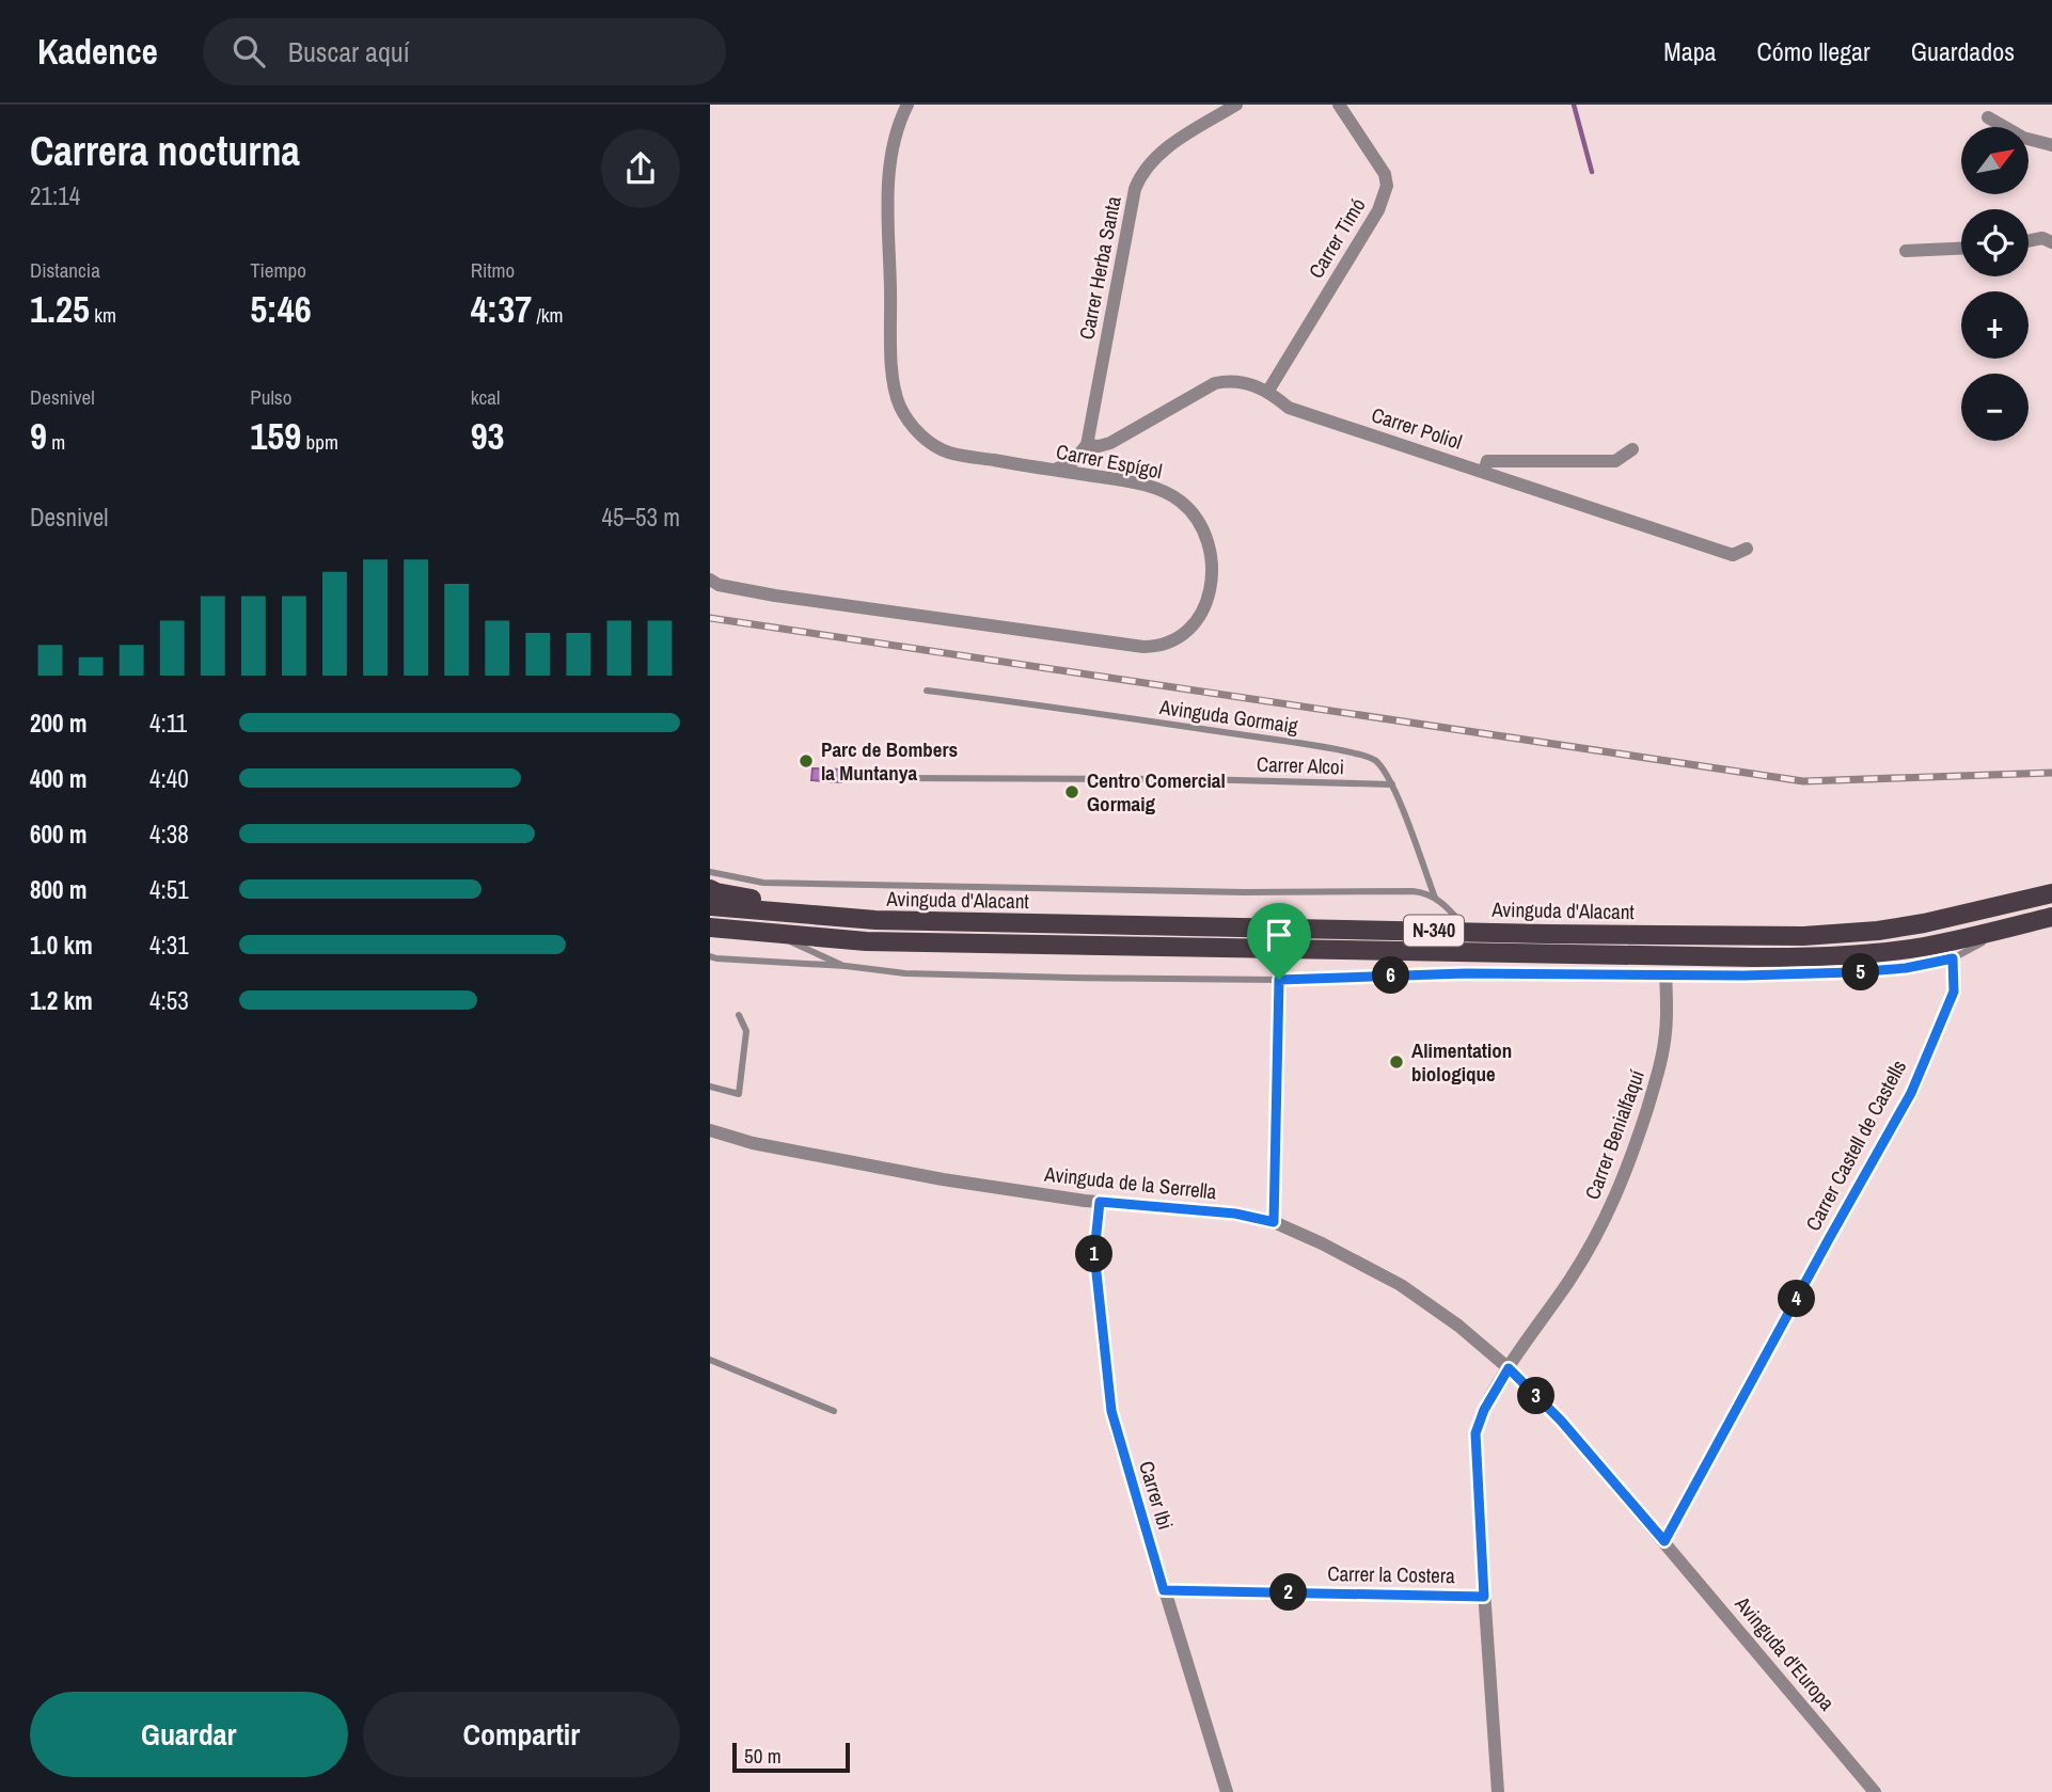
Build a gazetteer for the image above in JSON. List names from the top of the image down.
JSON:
{
  "streets": {
    "main road": ["Avinguda d'Alacant", "N-340"],
    "street": [
      "Carrer Timó",
      "Carrer Herba Santa",
      "Carrer Poliol",
      "Carrer Espígol",
      "Carrer Benialfaquí",
      "Carrer Castell de Castells",
      "Avinguda de la Serrella",
      "Carrer Ibi",
      "Carrer la Costera",
      "Avinguda d'Europa"
    ],
    "lane": ["Avinguda Gormaig", "Carrer Alcoi"]
  },
  "crossings": [
    ["Carrer Timó", "Carrer Poliol"],
    ["Carrer Herba Santa", "Carrer Poliol"],
    ["Avinguda Gormaig", "Carrer Alcoi"],
    ["Carrer Benialfaquí", "Avinguda de la Serrella"],
    ["Carrer Benialfaquí", "Carrer la Costera"],
    ["Carrer Benialfaquí", "Avinguda d'Europa"],
    ["Carrer Castell de Castells", "Avinguda d'Europa"],
    ["Avinguda de la Serrella", "Carrer Ibi"],
    ["Avinguda de la Serrella", "Avinguda d'Europa"],
    ["Carrer Ibi", "Carrer la Costera"]
  ],
  "places": ["Parc de Bombers la Muntanya", "Centro Comercial Gormaig", "Alimentation biologique"],
  "scale_bar": "50 m",
  "north": "top right",
  "page": {
    "header": "Kadence",
    "search": "Buscar aquí",
    "nav": ["Mapa", "Cómo llegar", "Guardados"],
    "heading": ["Carrera nocturna", "21:14"],
    "map_buttons": ["+", "−"],
    "stats": [
      ["Distancia", "1.25 km"],
      ["Tiempo", "5:46"],
      ["Ritmo", "4:37 /km"],
      ["Desnivel", "9 m"],
      ["Pulso", "159 bpm"],
      ["kcal", "93"]
    ],
    "chart": ["Desnivel", "45–53 m"],
    "list": [
      {
        "name": "200 m",
        "note": "4:11"
      },
      {
        "name": "400 m",
        "note": "4:40"
      },
      {
        "name": "600 m",
        "note": "4:38"
      },
      {
        "name": "800 m",
        "note": "4:51"
      },
      {
        "name": "1.0 km",
        "note": "4:31"
      },
      {
        "name": "1.2 km",
        "note": "4:53"
      }
    ],
    "pins": [
      "5",
      "6",
      "1",
      "4",
      "3",
      "2"
    ],
    "buttons": ["Guardar", "Compartir"],
    "scale": "50 m"
  }
}
